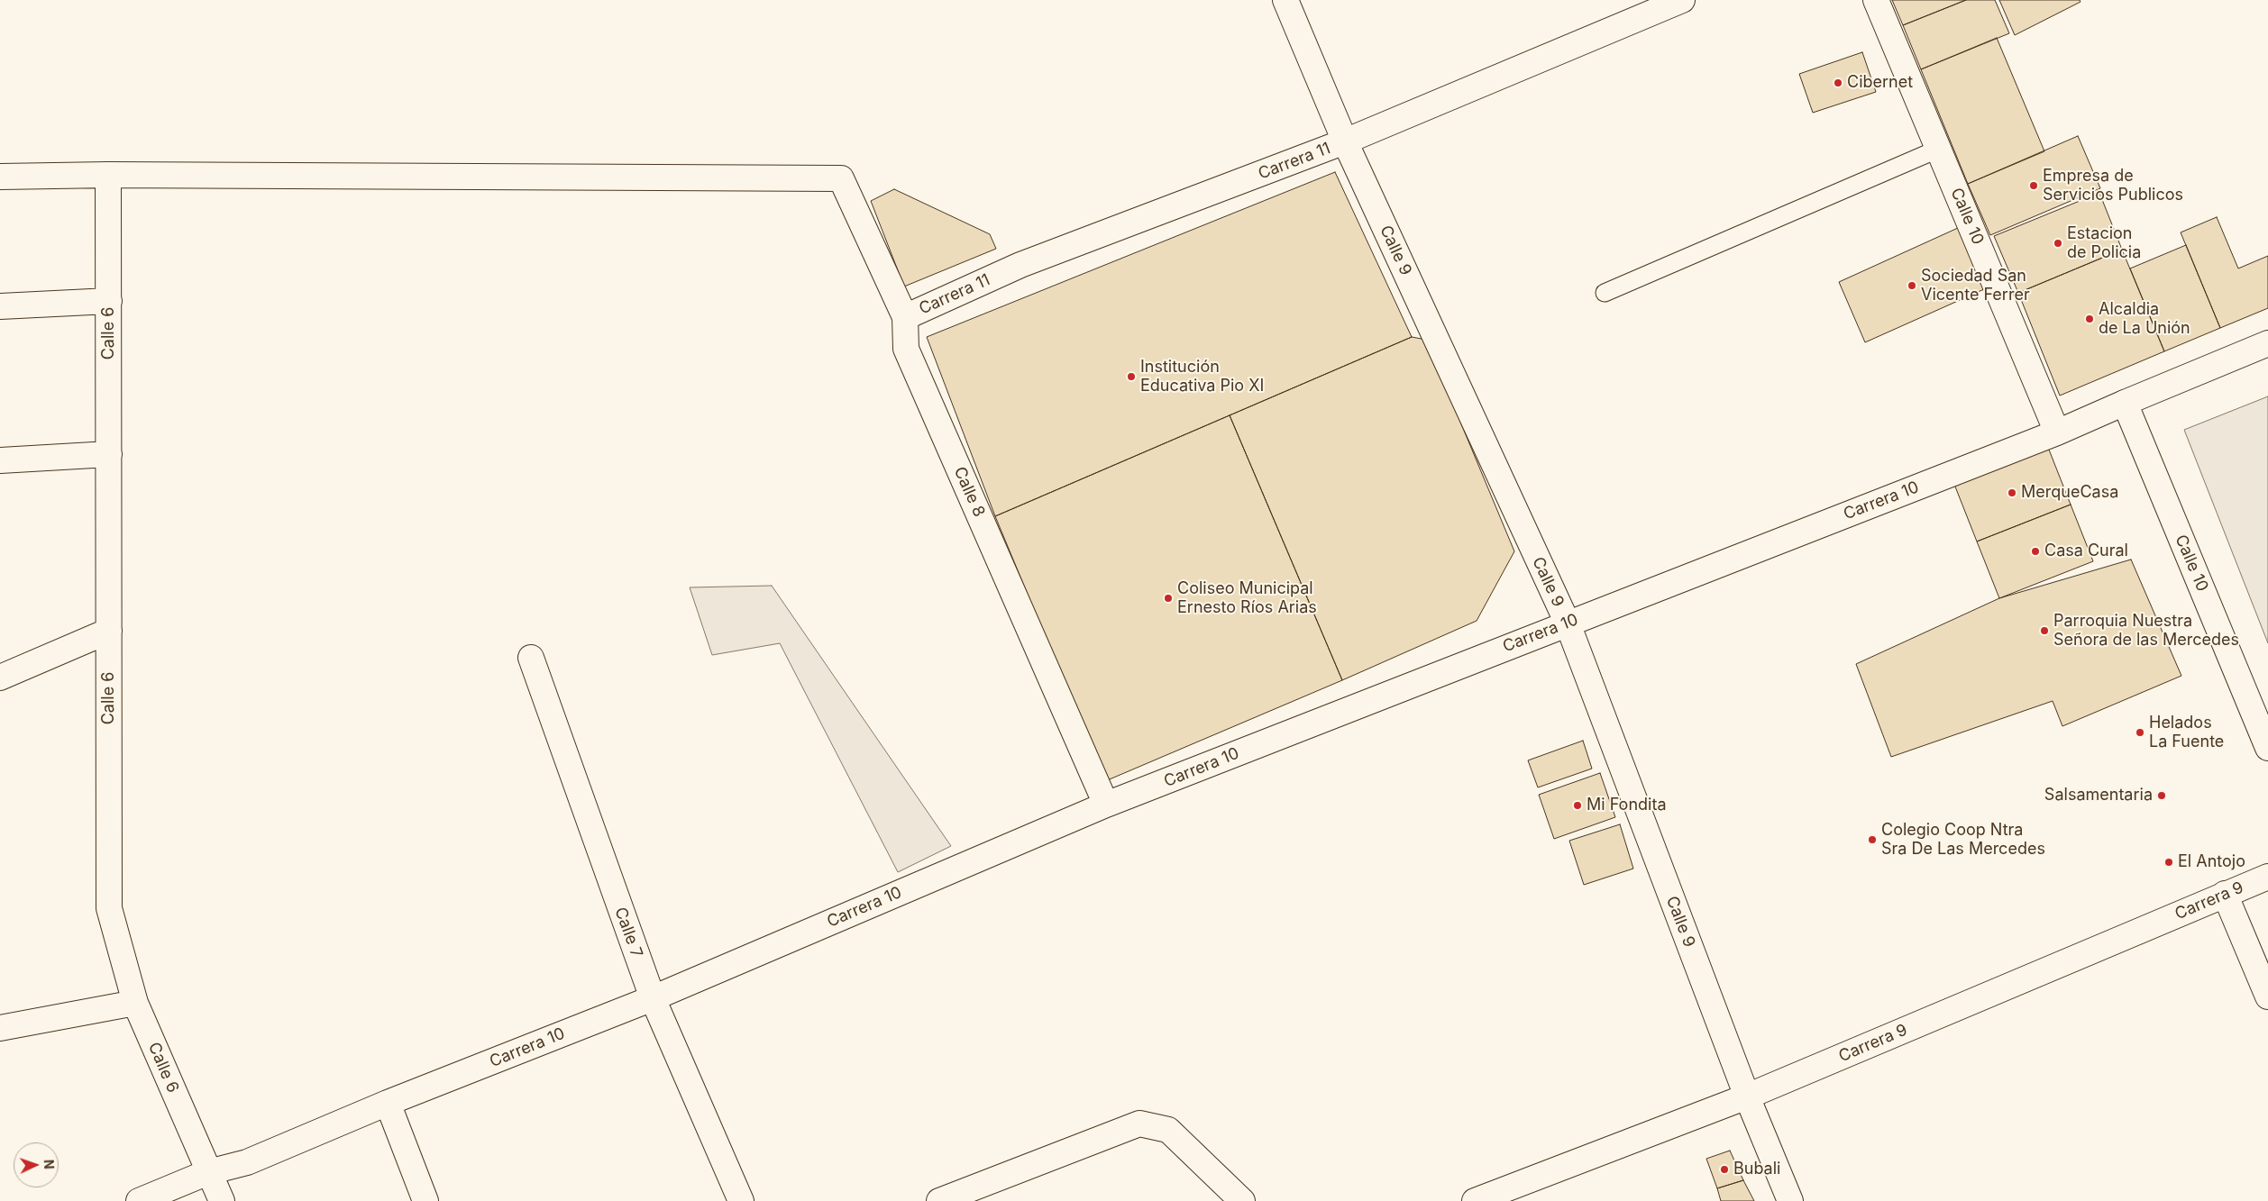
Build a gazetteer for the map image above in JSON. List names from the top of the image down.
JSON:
{
  "streets": {
    "street": [
      "Carrera 11",
      "Calle 10",
      "Calle 9",
      "Calle 6",
      "Calle 8",
      "Carrera 10",
      "Carrera 9",
      "Calle 7"
    ]
  },
  "crossings": [
    ["Carrera 11", "Calle 9"],
    ["Carrera 11", "Calle 8"],
    ["Calle 10", "Carrera 10"],
    ["Calle 9", "Carrera 10"],
    ["Calle 9", "Carrera 9"],
    ["Calle 6", "Calle 8"],
    ["Calle 6", "Carrera 10"],
    ["Calle 8", "Carrera 10"],
    ["Carrera 10", "Calle 7"]
  ],
  "places": [
    "Cibernet",
    "Empresa de Servicios Publicos",
    "Estacion de Policia",
    "Sociedad San Vicente Ferrer",
    "Alcaldia de La Unión",
    "Institución Educativa Pio XI",
    "MerqueCasa",
    "Casa Cural",
    "Coliseo Municipal Ernesto Ríos Arias",
    "Parroquia Nuestra Señora de las Mercedes",
    "Helados La Fuente",
    "Salsamentaria",
    "Mi Fondita",
    "Colegio Coop Ntra Sra De Las Mercedes",
    "El Antojo",
    "Bubali"
  ],
  "north": "right"
}
